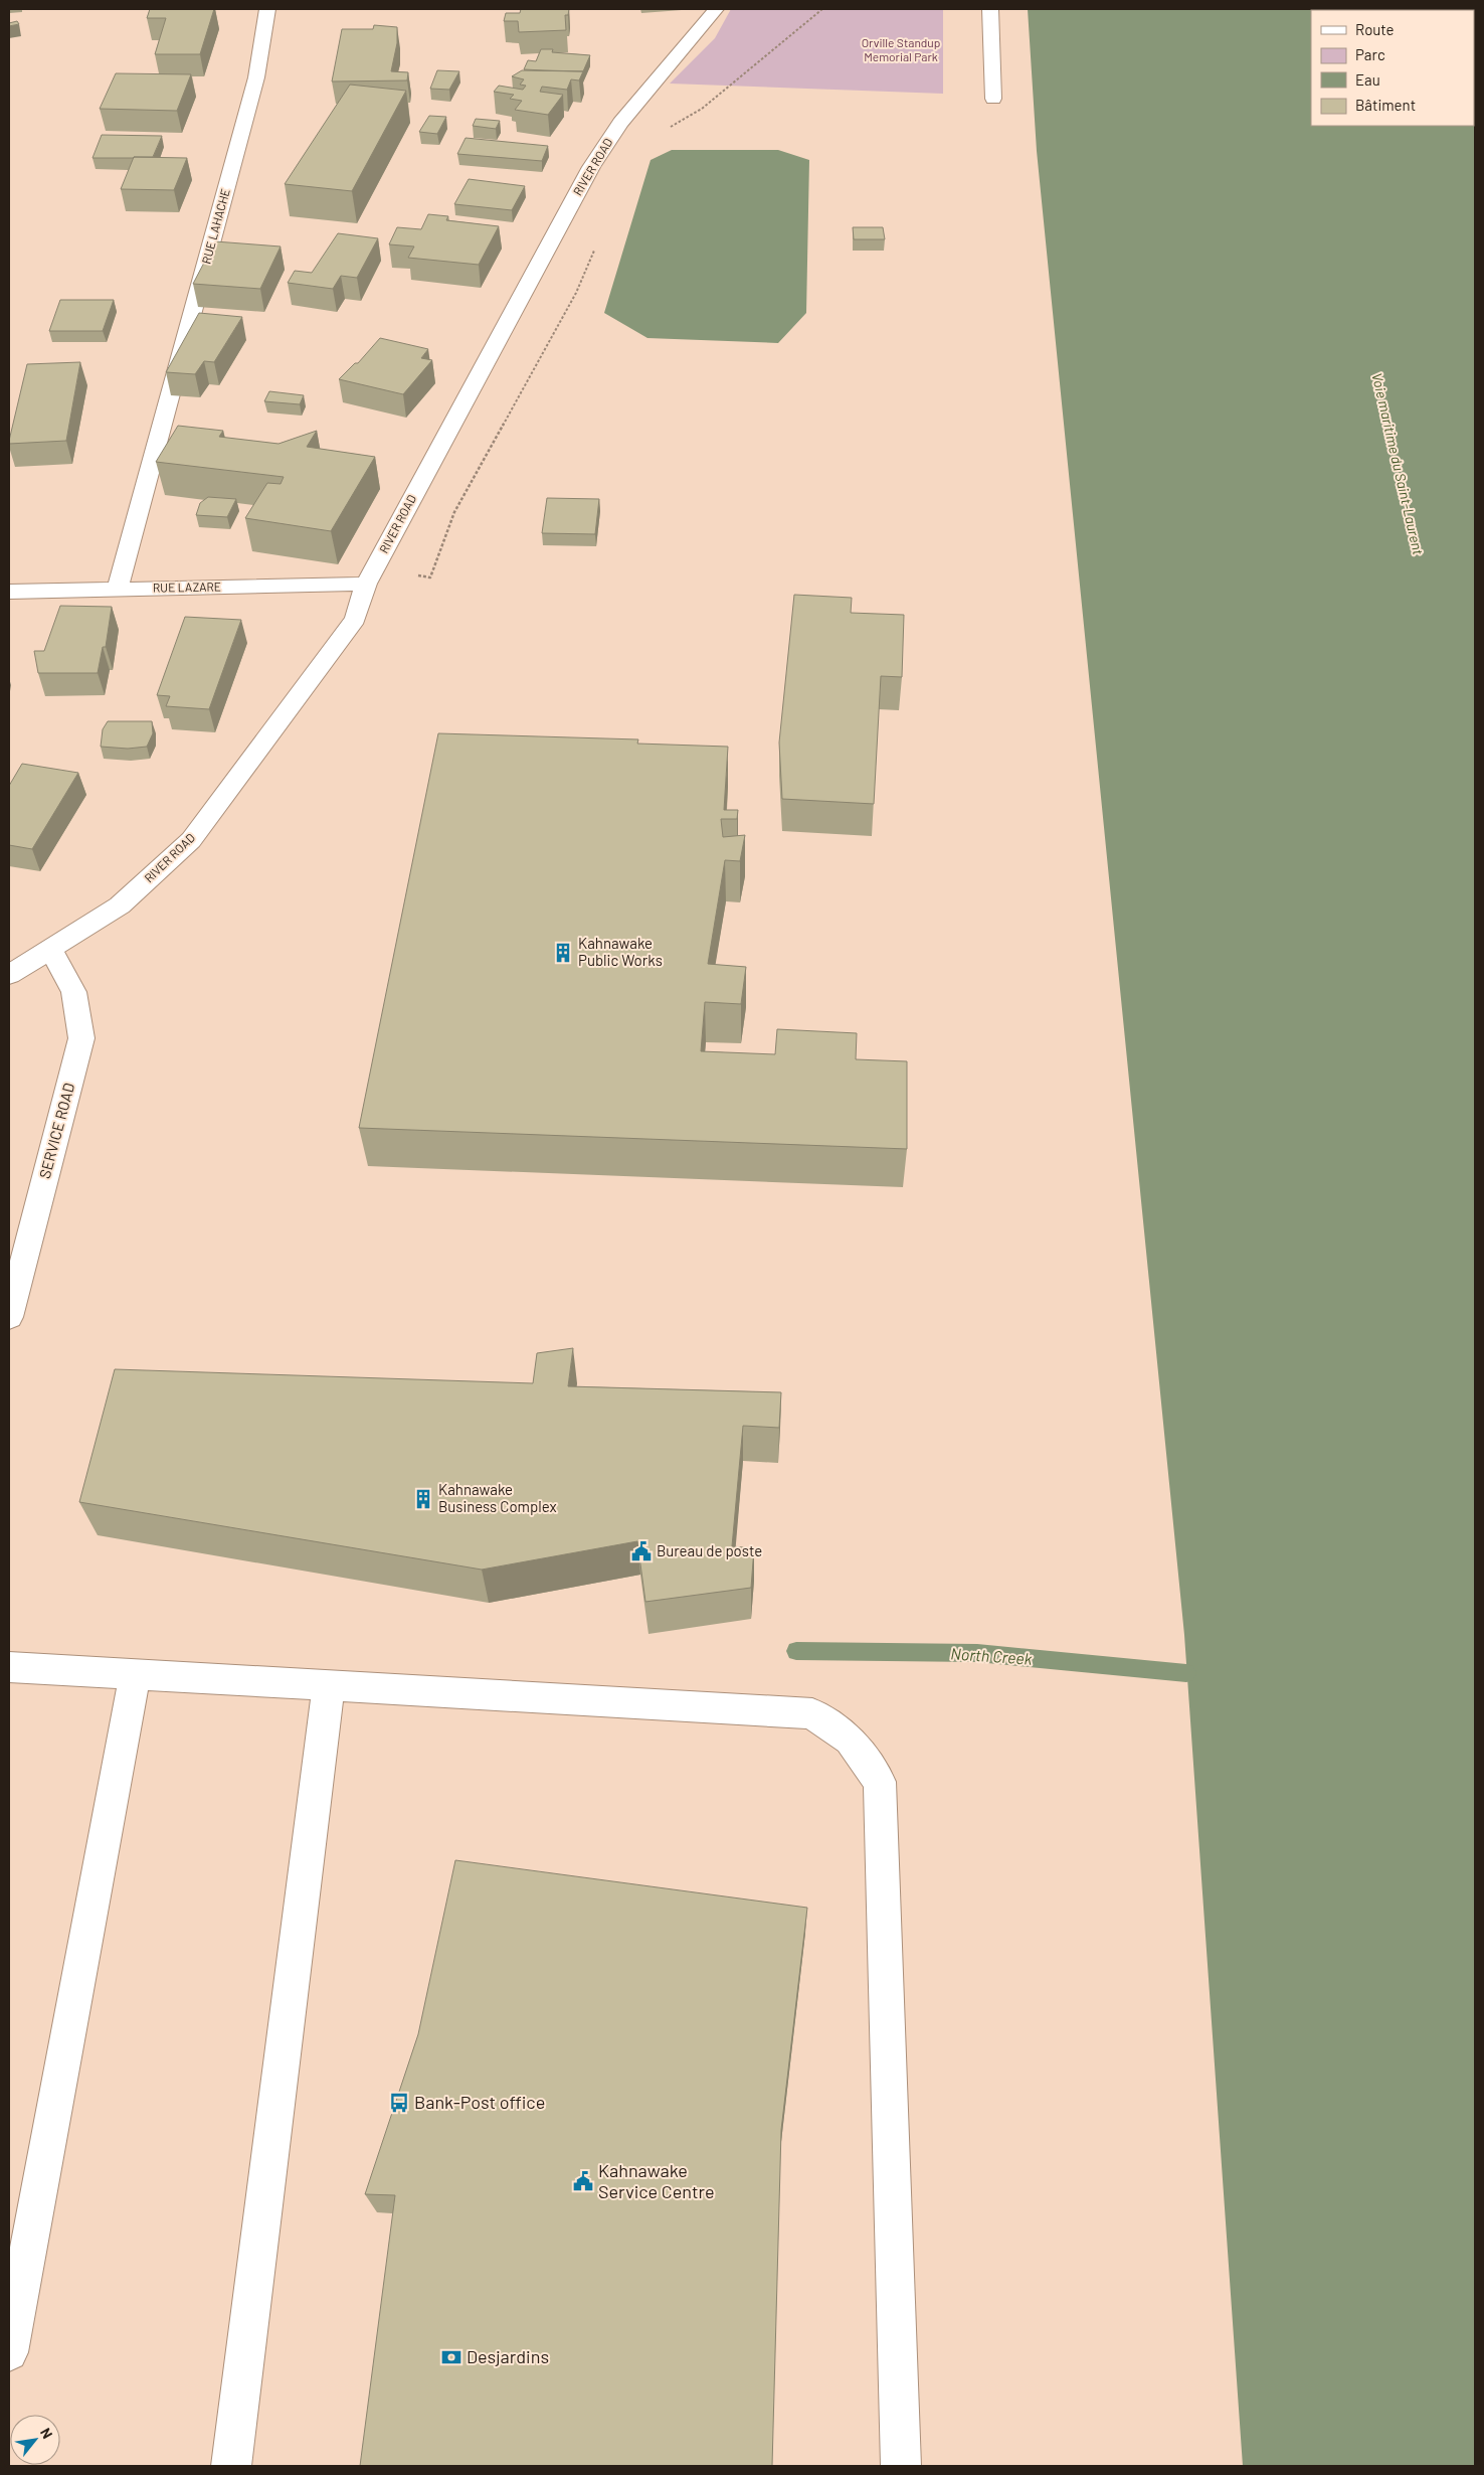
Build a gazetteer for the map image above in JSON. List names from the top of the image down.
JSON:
{
  "streets": {
    "street": [
      "RIVER ROAD",
      "RUE LAHACHE",
      "RUE LAZARE",
      "SERVICE ROAD"
    ]
  },
  "crossings": [
    ["RIVER ROAD", "RUE LAZARE"],
    ["RIVER ROAD", "SERVICE ROAD"],
    ["RUE LAHACHE", "RUE LAZARE"]
  ],
  "water": ["Voie maritime du Saint-Laurent", "North Creek"],
  "parks": ["Orville Standup Memorial Park"],
  "places": {
    "building": ["Kahnawake Public Works", "Kahnawake Business Complex"],
    "public building": ["Bureau de poste", "Kahnawake Service Centre"],
    "bus stop": ["Bank-Post office"],
    "bank": ["Desjardins"]
  },
  "legend": [
    "Route",
    "Parc",
    "Eau",
    "Bâtiment"
  ],
  "north": "top right"
}
